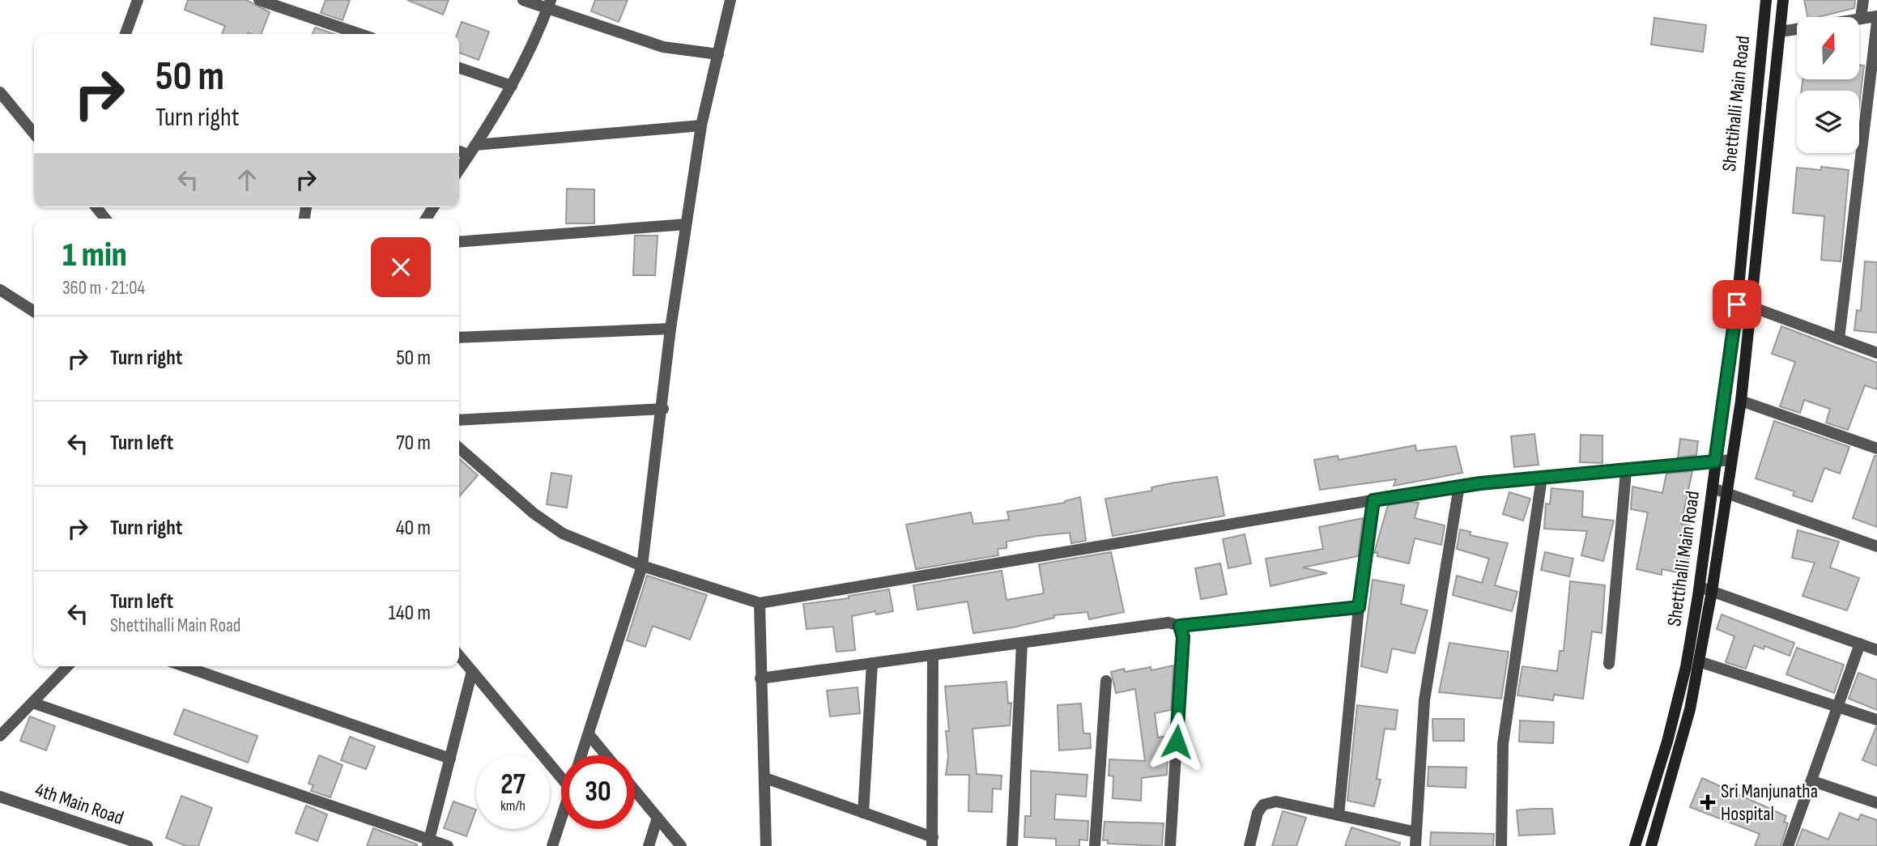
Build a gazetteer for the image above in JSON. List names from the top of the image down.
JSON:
{
  "streets": {
    "main road": ["Shettihalli Main Road"],
    "street": ["4th Main Road"]
  },
  "places": {
    "health": ["Sri Manjunatha Hospital"]
  },
  "north": "top",
  "page": {
    "turn": ["50 m", "Turn right"],
    "heading": ["1 min", "360 m · 21:04"],
    "list": [
      {
        "name": "Turn right",
        "value": "50 m"
      },
      {
        "name": "Turn left",
        "value": "70 m"
      },
      {
        "name": "Turn right",
        "value": "40 m"
      },
      {
        "name": "Turn left",
        "note": "Shettihalli Main Road",
        "value": "140 m"
      }
    ],
    "speed": "27 km/h",
    "limit": "30"
  }
}
